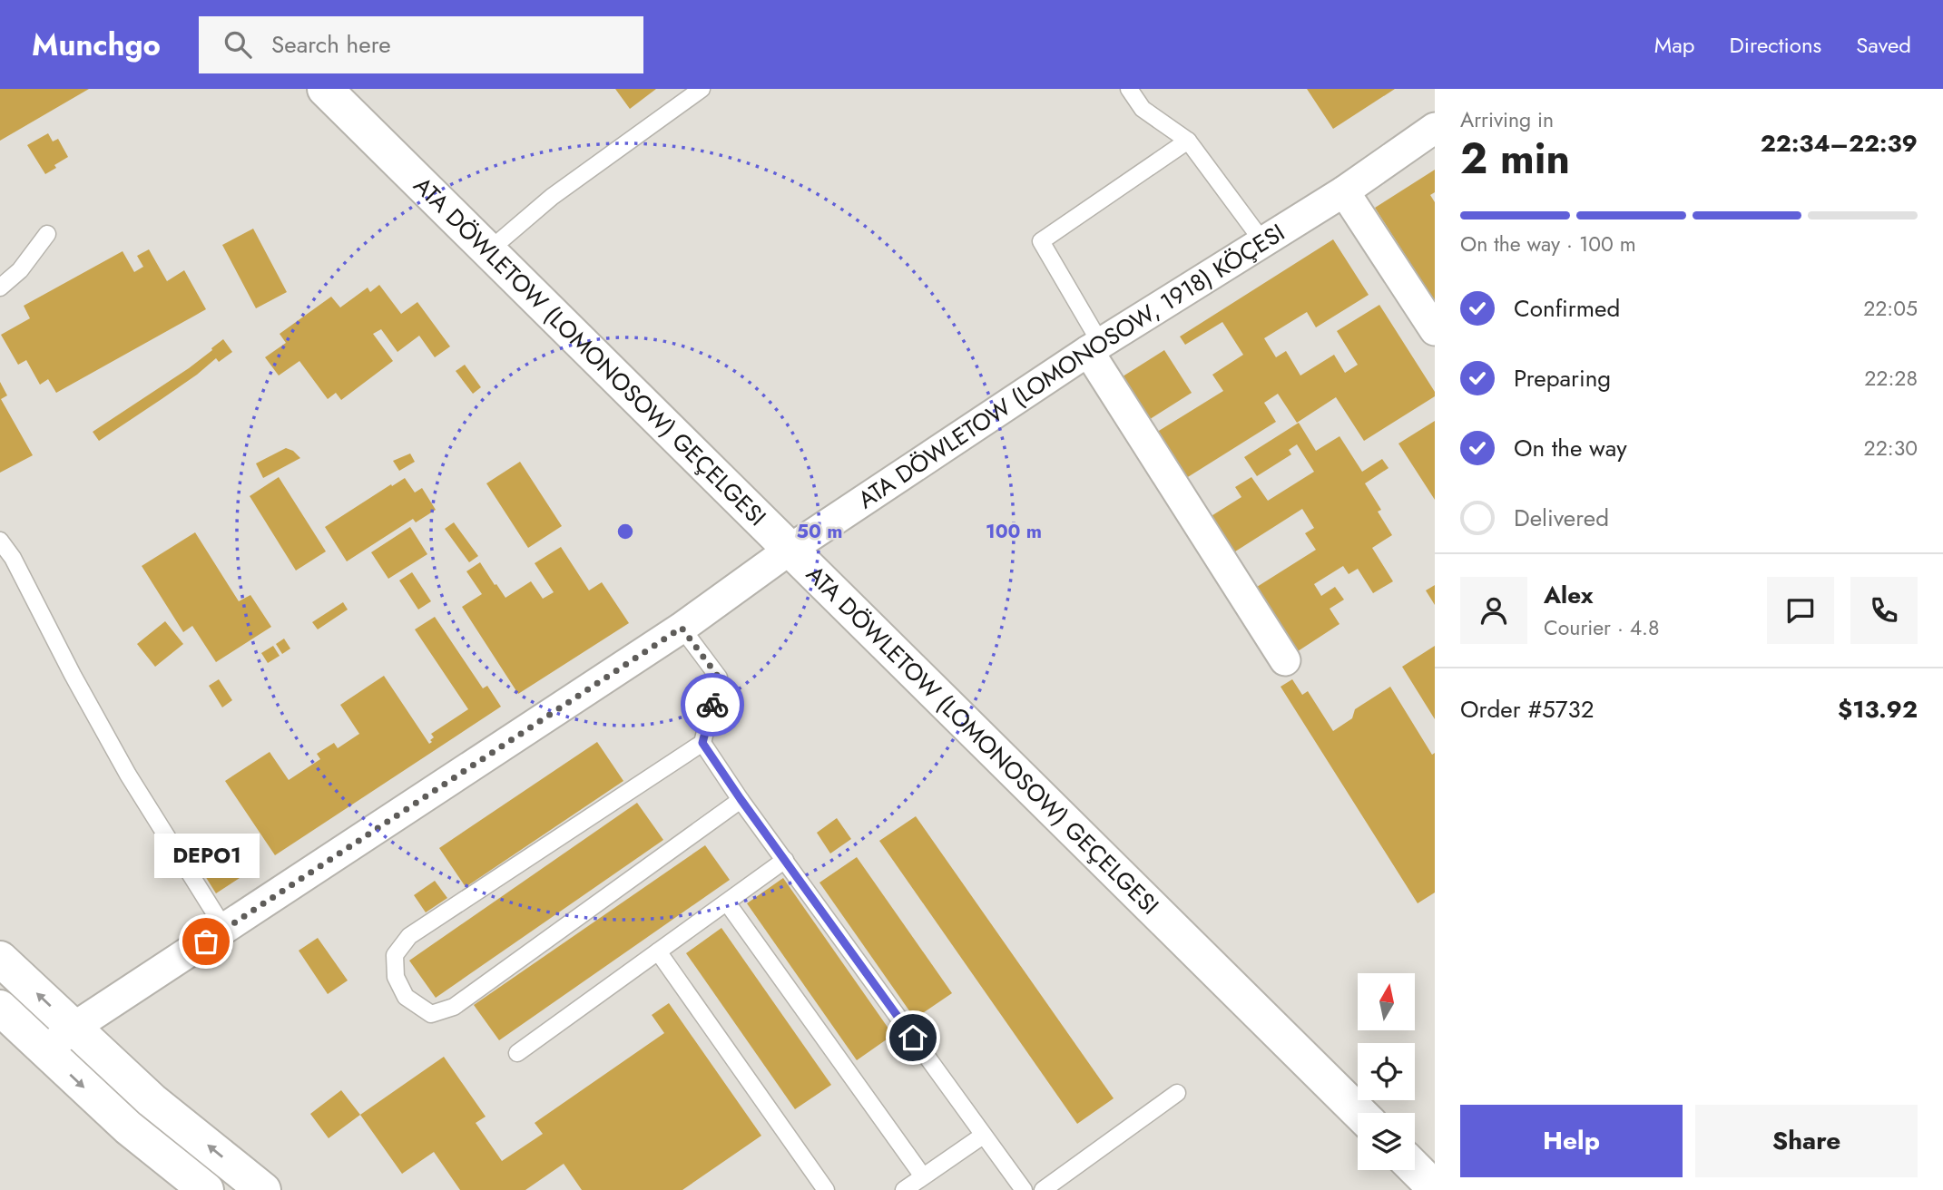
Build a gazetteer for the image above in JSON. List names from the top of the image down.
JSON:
{
  "streets": {
    "street": ["ATA DÖWLETOW (LOMONOSOW) GEÇELGESI", "ATA DÖWLETOW (LOMONOSOW, 1918) KÖÇESI"]
  },
  "crossings": [
    ["ATA DÖWLETOW (LOMONOSOW) GEÇELGESI", "ATA DÖWLETOW (LOMONOSOW, 1918) KÖÇESI"]
  ],
  "places": ["DEPO1"],
  "north": "top",
  "page": {
    "header": "Munchgo",
    "search": "Search here",
    "nav": ["Map", "Directions", "Saved"],
    "heading": ["2 min", "Arriving in", "22:34–22:39"],
    "panel": [
      "Alex",
      "Courier · 4.8",
      "Order #5732",
      "$13.92"
    ],
    "bar": "On the way · 100 m",
    "list": [
      ["Confirmed", "22:05"],
      ["Preparing", "22:28"],
      ["On the way", "22:30"],
      "Delivered"
    ],
    "bubble": "DEPO1",
    "buttons": ["Help", "Share"]
  },
  "rings": ["50 m", "100 m"]
}
